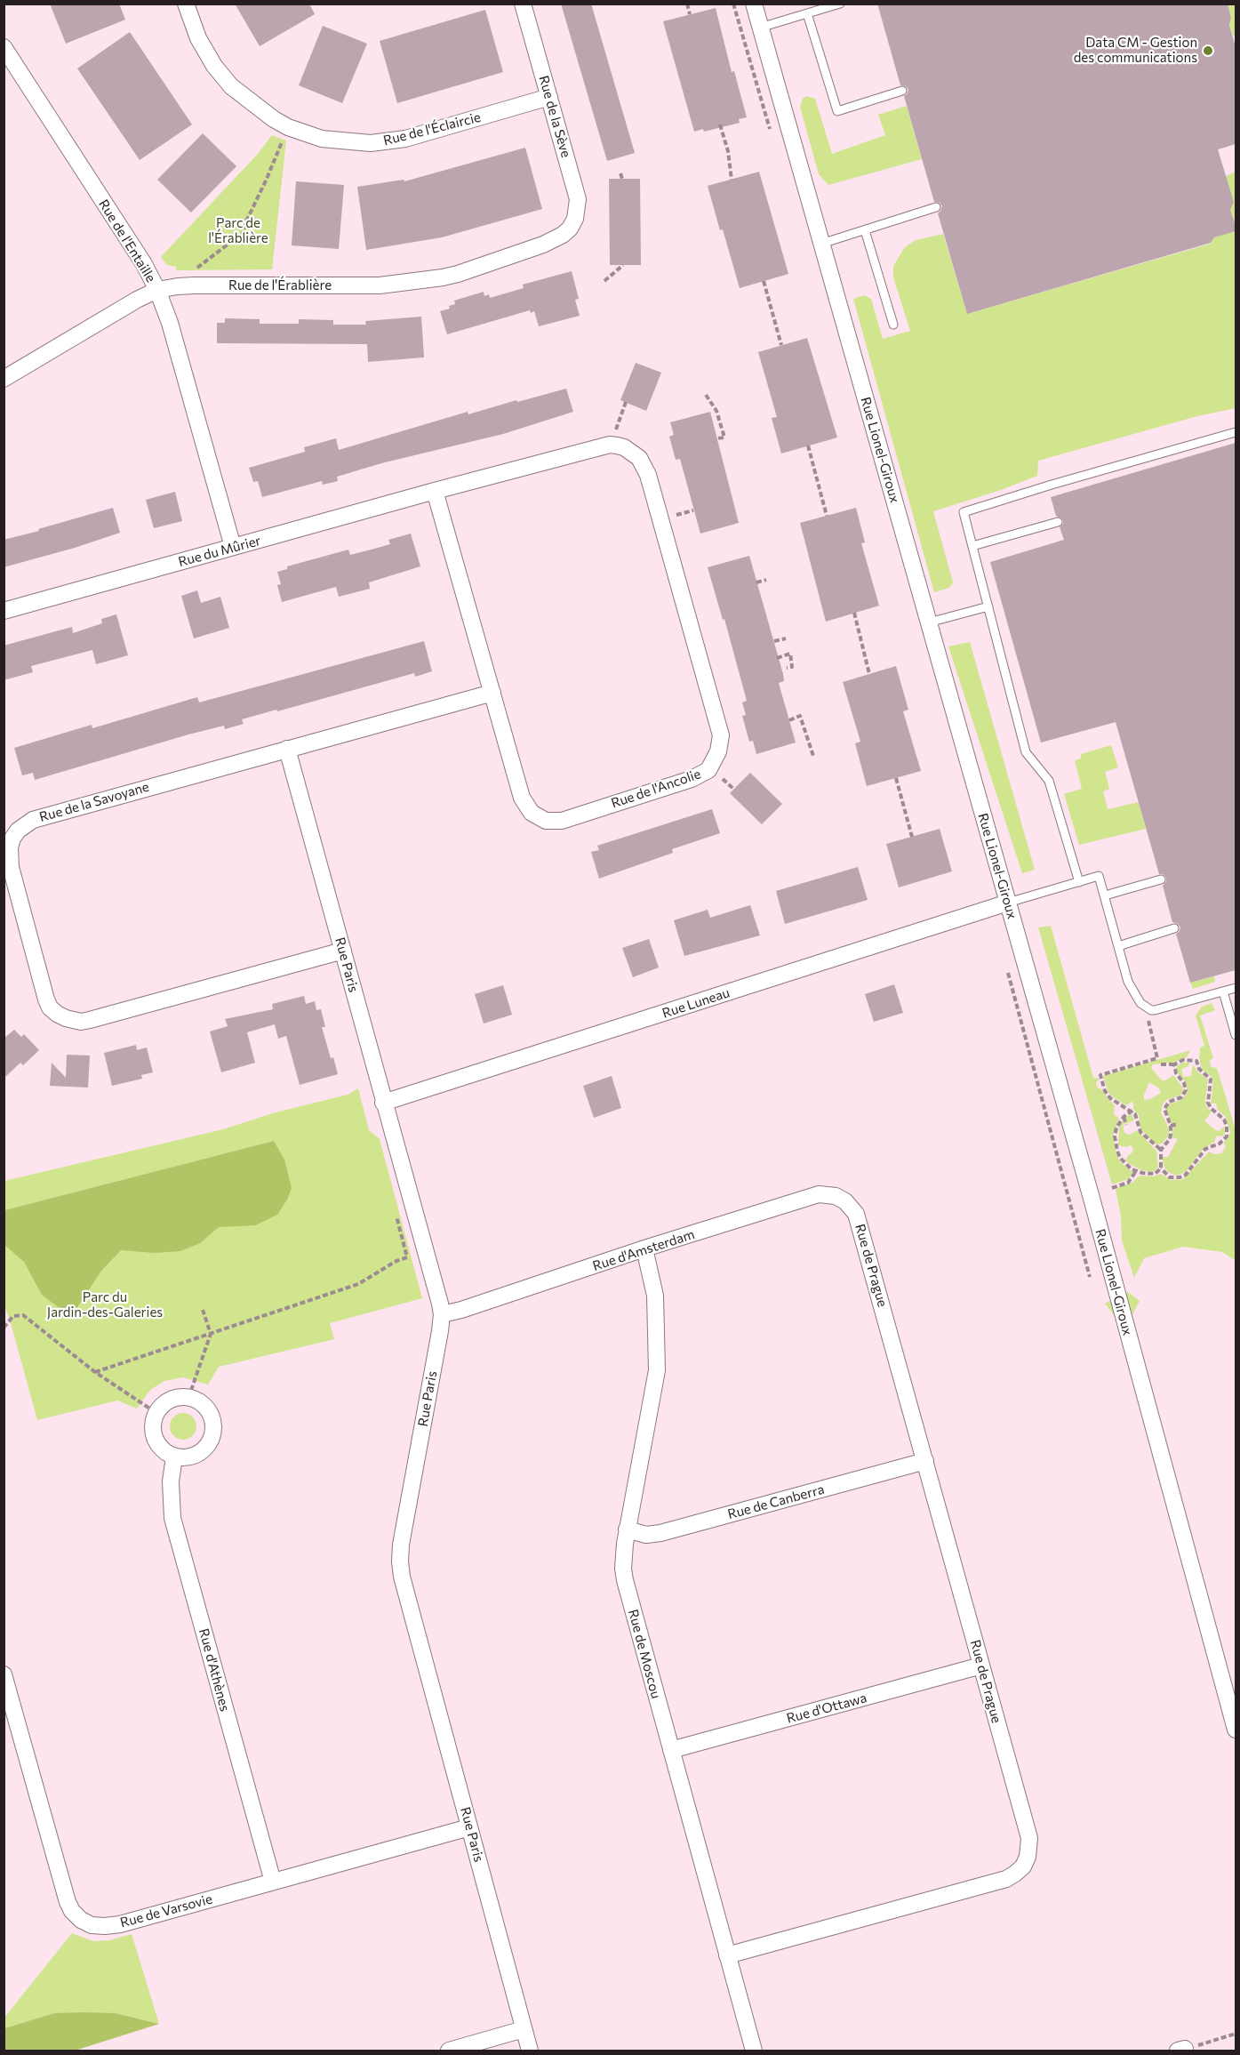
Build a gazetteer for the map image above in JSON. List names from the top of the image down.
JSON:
{
  "streets": {
    "street": [
      "Rue de la Sève",
      "Rue de l'Éclaircie",
      "Rue de l'Entaille",
      "Rue de l'Érablière",
      "Rue Lionel-Giroux",
      "Rue du Mûrier",
      "Rue de l'Ancolie",
      "Rue de la Savoyane",
      "Rue Paris",
      "Rue Luneau",
      "Rue d'Amsterdam",
      "Rue de Prague",
      "Rue de Canberra",
      "Rue de Moscou",
      "Rue d'Athènes",
      "Rue d'Ottawa",
      "Rue de Varsovie"
    ]
  },
  "crossings": [
    ["Rue de la Sève", "Rue de l'Éclaircie"],
    ["Rue de la Sève", "Rue de l'Érablière"],
    ["Rue de l'Entaille", "Rue de l'Érablière"],
    ["Rue de l'Entaille", "Rue du Mûrier"],
    ["Rue Lionel-Giroux", "Rue Luneau"],
    ["Rue du Mûrier", "Rue de l'Ancolie"],
    ["Rue de l'Ancolie", "Rue de la Savoyane"],
    ["Rue de la Savoyane", "Rue Paris"],
    ["Rue Paris", "Rue Luneau"],
    ["Rue Paris", "Rue d'Amsterdam"],
    ["Rue Paris", "Rue de Varsovie"],
    ["Rue d'Amsterdam", "Rue de Prague"],
    ["Rue d'Amsterdam", "Rue de Moscou"],
    ["Rue de Prague", "Rue de Canberra"],
    ["Rue de Prague", "Rue de Moscou"],
    ["Rue de Prague", "Rue d'Ottawa"],
    ["Rue de Canberra", "Rue de Moscou"],
    ["Rue de Moscou", "Rue d'Ottawa"],
    ["Rue d'Athènes", "Rue de Varsovie"]
  ],
  "parks": ["Parc de l'Érablière", "Parc du Jardin-des-Galeries"],
  "places": ["Data CM - Gestion des communications"]
}
